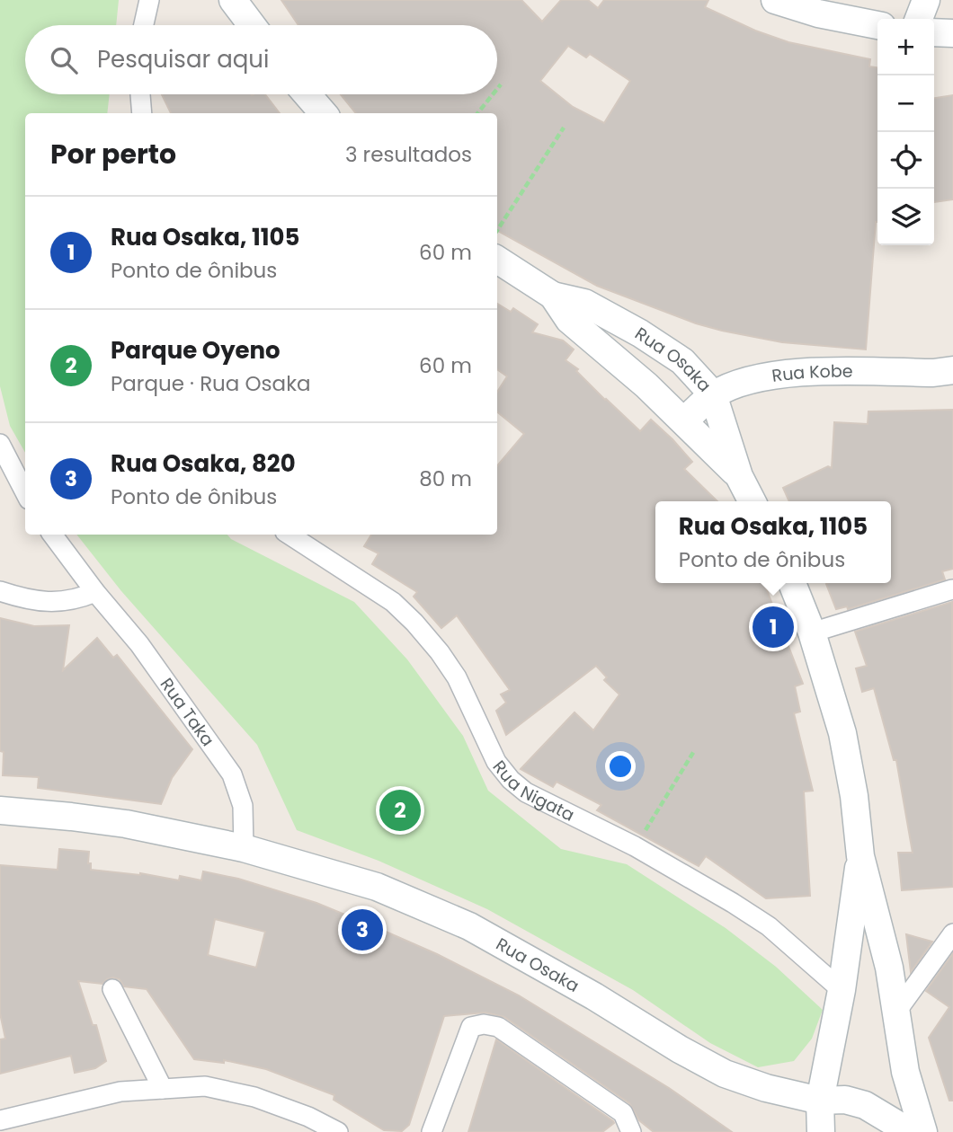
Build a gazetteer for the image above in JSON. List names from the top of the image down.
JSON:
{
  "streets": {
    "street": [
      "Rua Osaka",
      "Rua Kobe",
      "Rua Taka",
      "Rua Nigata"
    ]
  },
  "crossings": [
    ["Rua Osaka", "Rua Kobe"],
    ["Rua Osaka", "Rua Taka"]
  ],
  "page": {
    "map_buttons": ["+", "−"],
    "search": "Pesquisar aqui",
    "heading": ["Por perto", "3 resultados"],
    "list": [
      {
        "mark": "1",
        "name": "Rua Osaka, 1105",
        "note": "Ponto de ônibus",
        "value": "60 m"
      },
      {
        "mark": "2",
        "name": "Parque Oyeno",
        "note": "Parque · Rua Osaka",
        "value": "60 m"
      },
      {
        "mark": "3",
        "name": "Rua Osaka, 820",
        "note": "Ponto de ônibus",
        "value": "80 m"
      }
    ],
    "popup": ["Rua Osaka, 1105", "Ponto de ônibus"],
    "pins": ["1", "2", "3"]
  }
}
